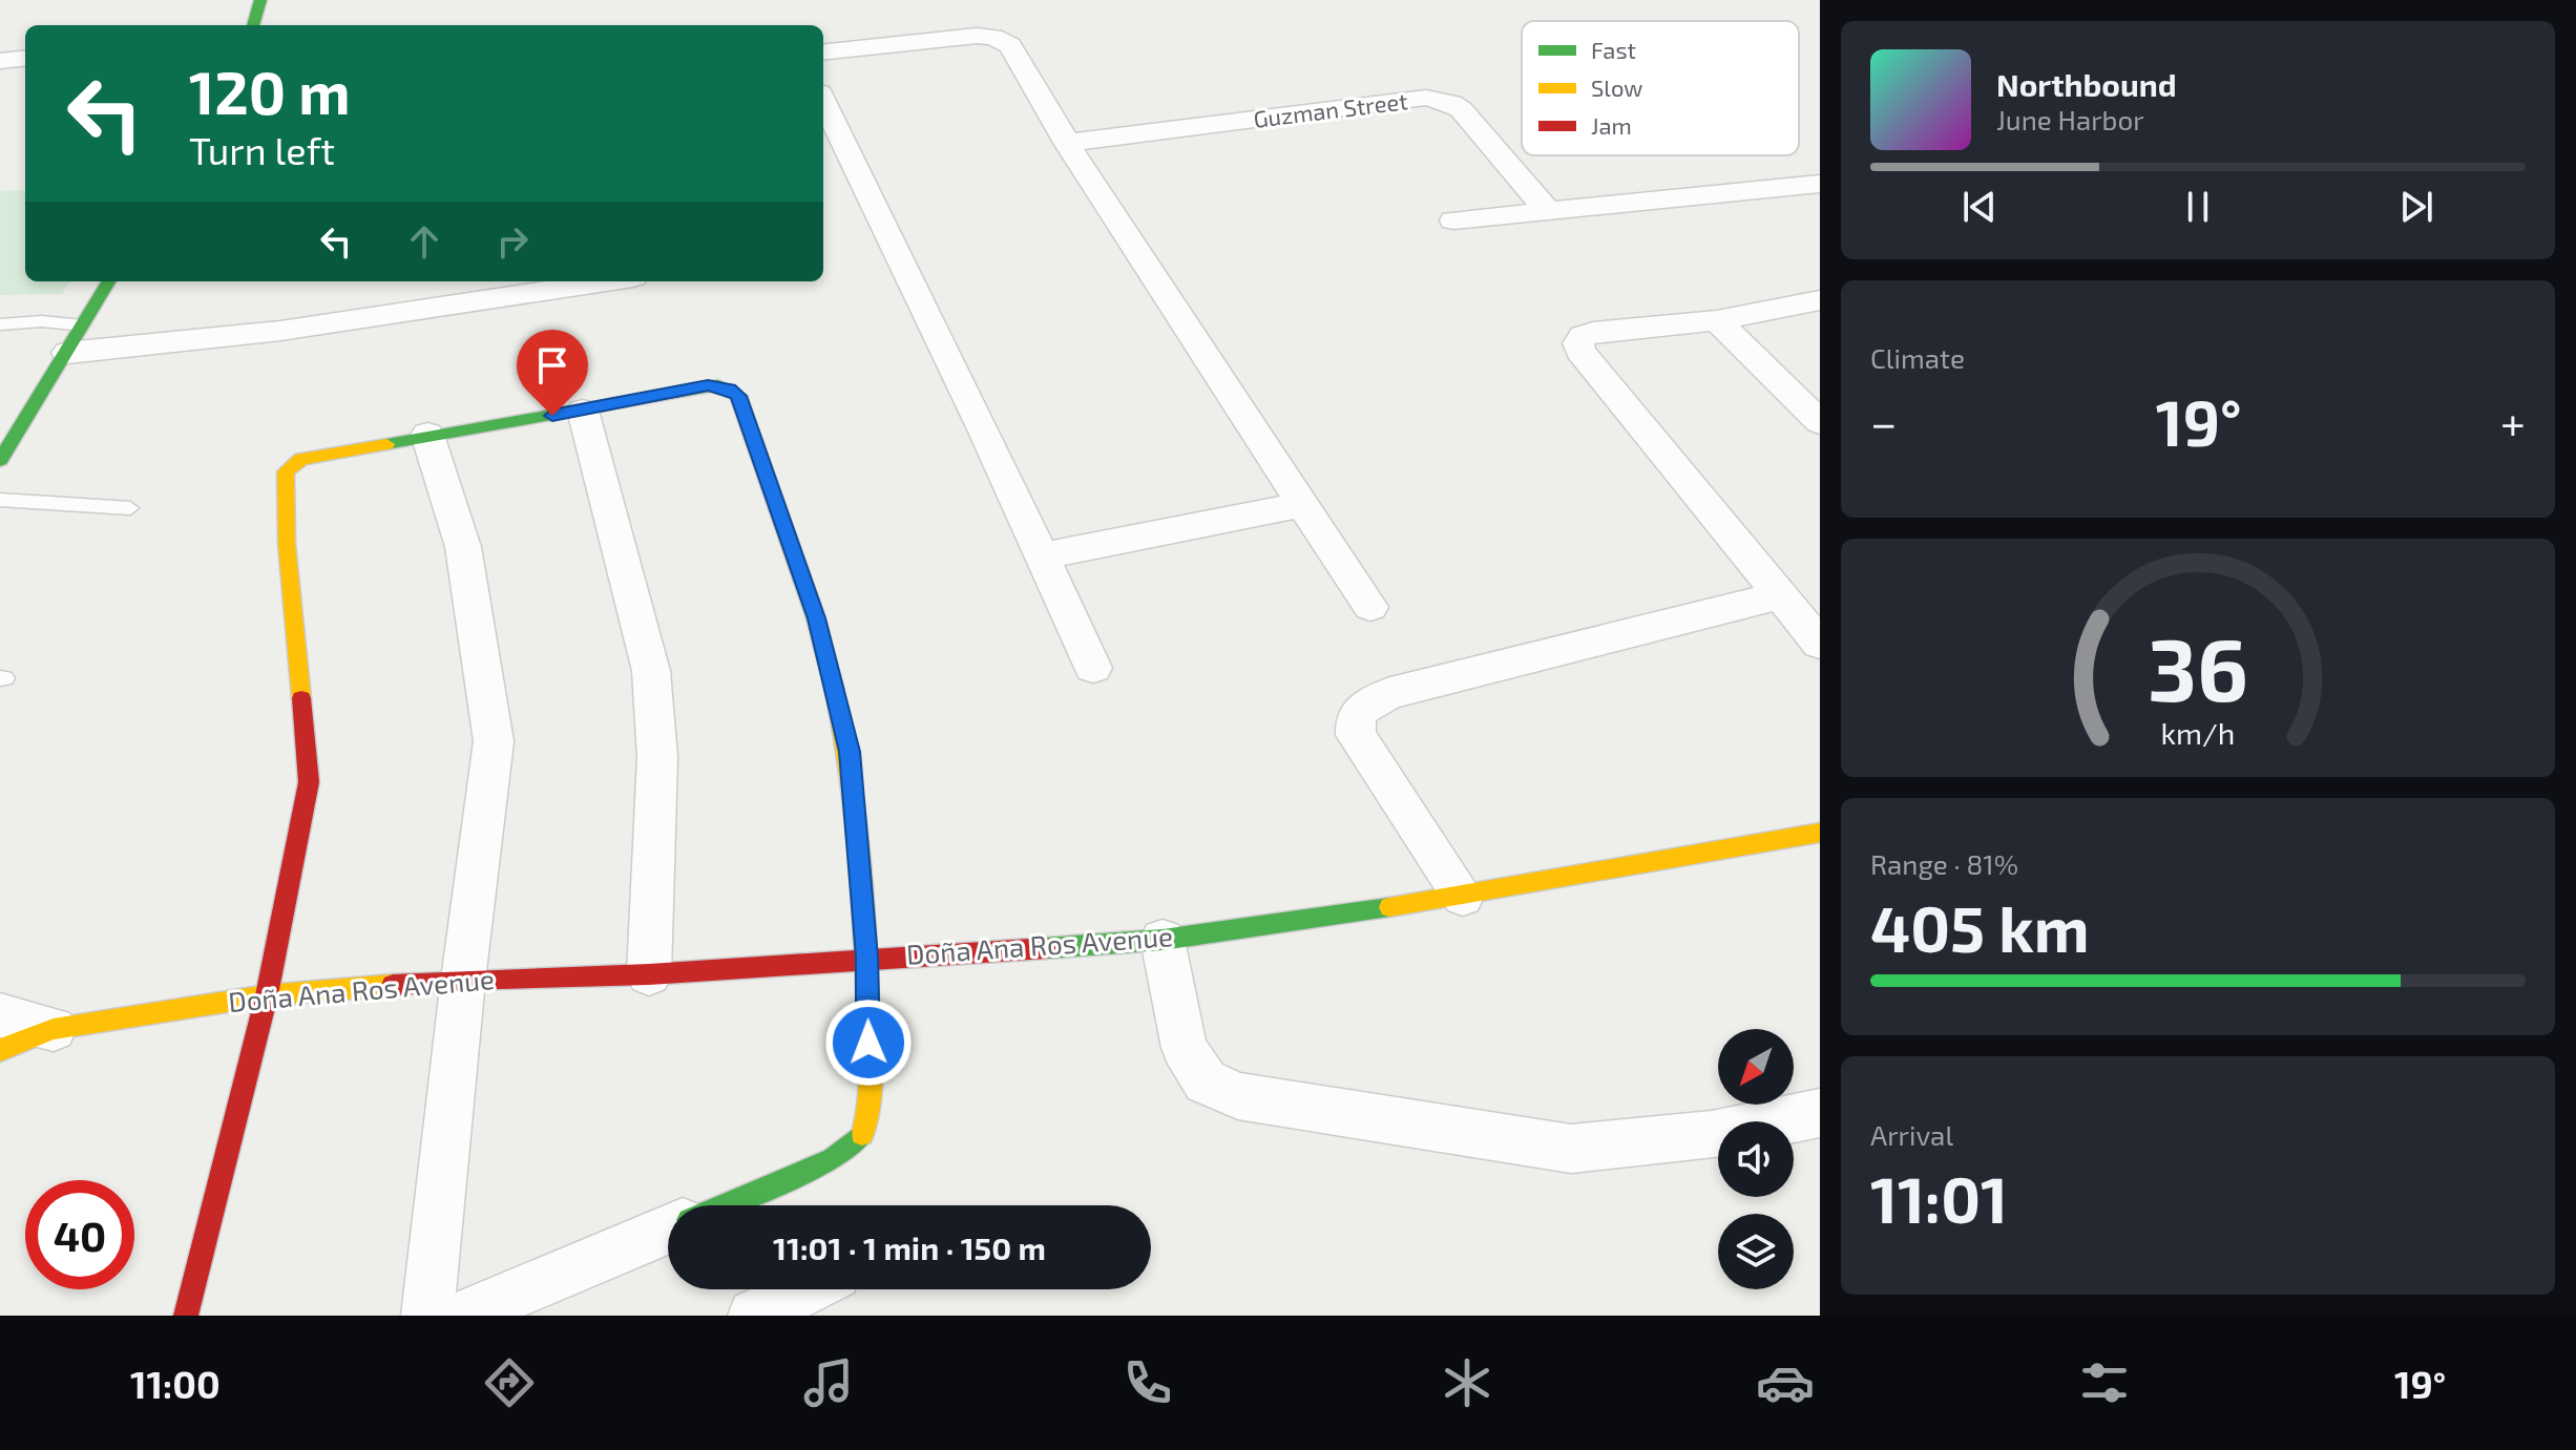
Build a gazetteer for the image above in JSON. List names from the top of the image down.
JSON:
{
  "streets": {
    "street": ["Guzman Street", "Doña Ana Ros Avenue"]
  },
  "legend": ["Fast", "Slow", "Jam"],
  "north": "bottom left",
  "page": {
    "turn": ["120 m", "Turn left"],
    "song": ["Northbound", "June Harbor"],
    "tile": [
      "Climate",
      ["Range · 81%", "405 km"],
      ["Arrival", "11:01"]
    ],
    "heat": ["−", "19°", "+"],
    "limit": "40",
    "trip": "11:01 · 1 min · 150 m",
    "tabs": ["11:00", "19°"],
    "gauge": ["36", "km/h"]
  }
}
